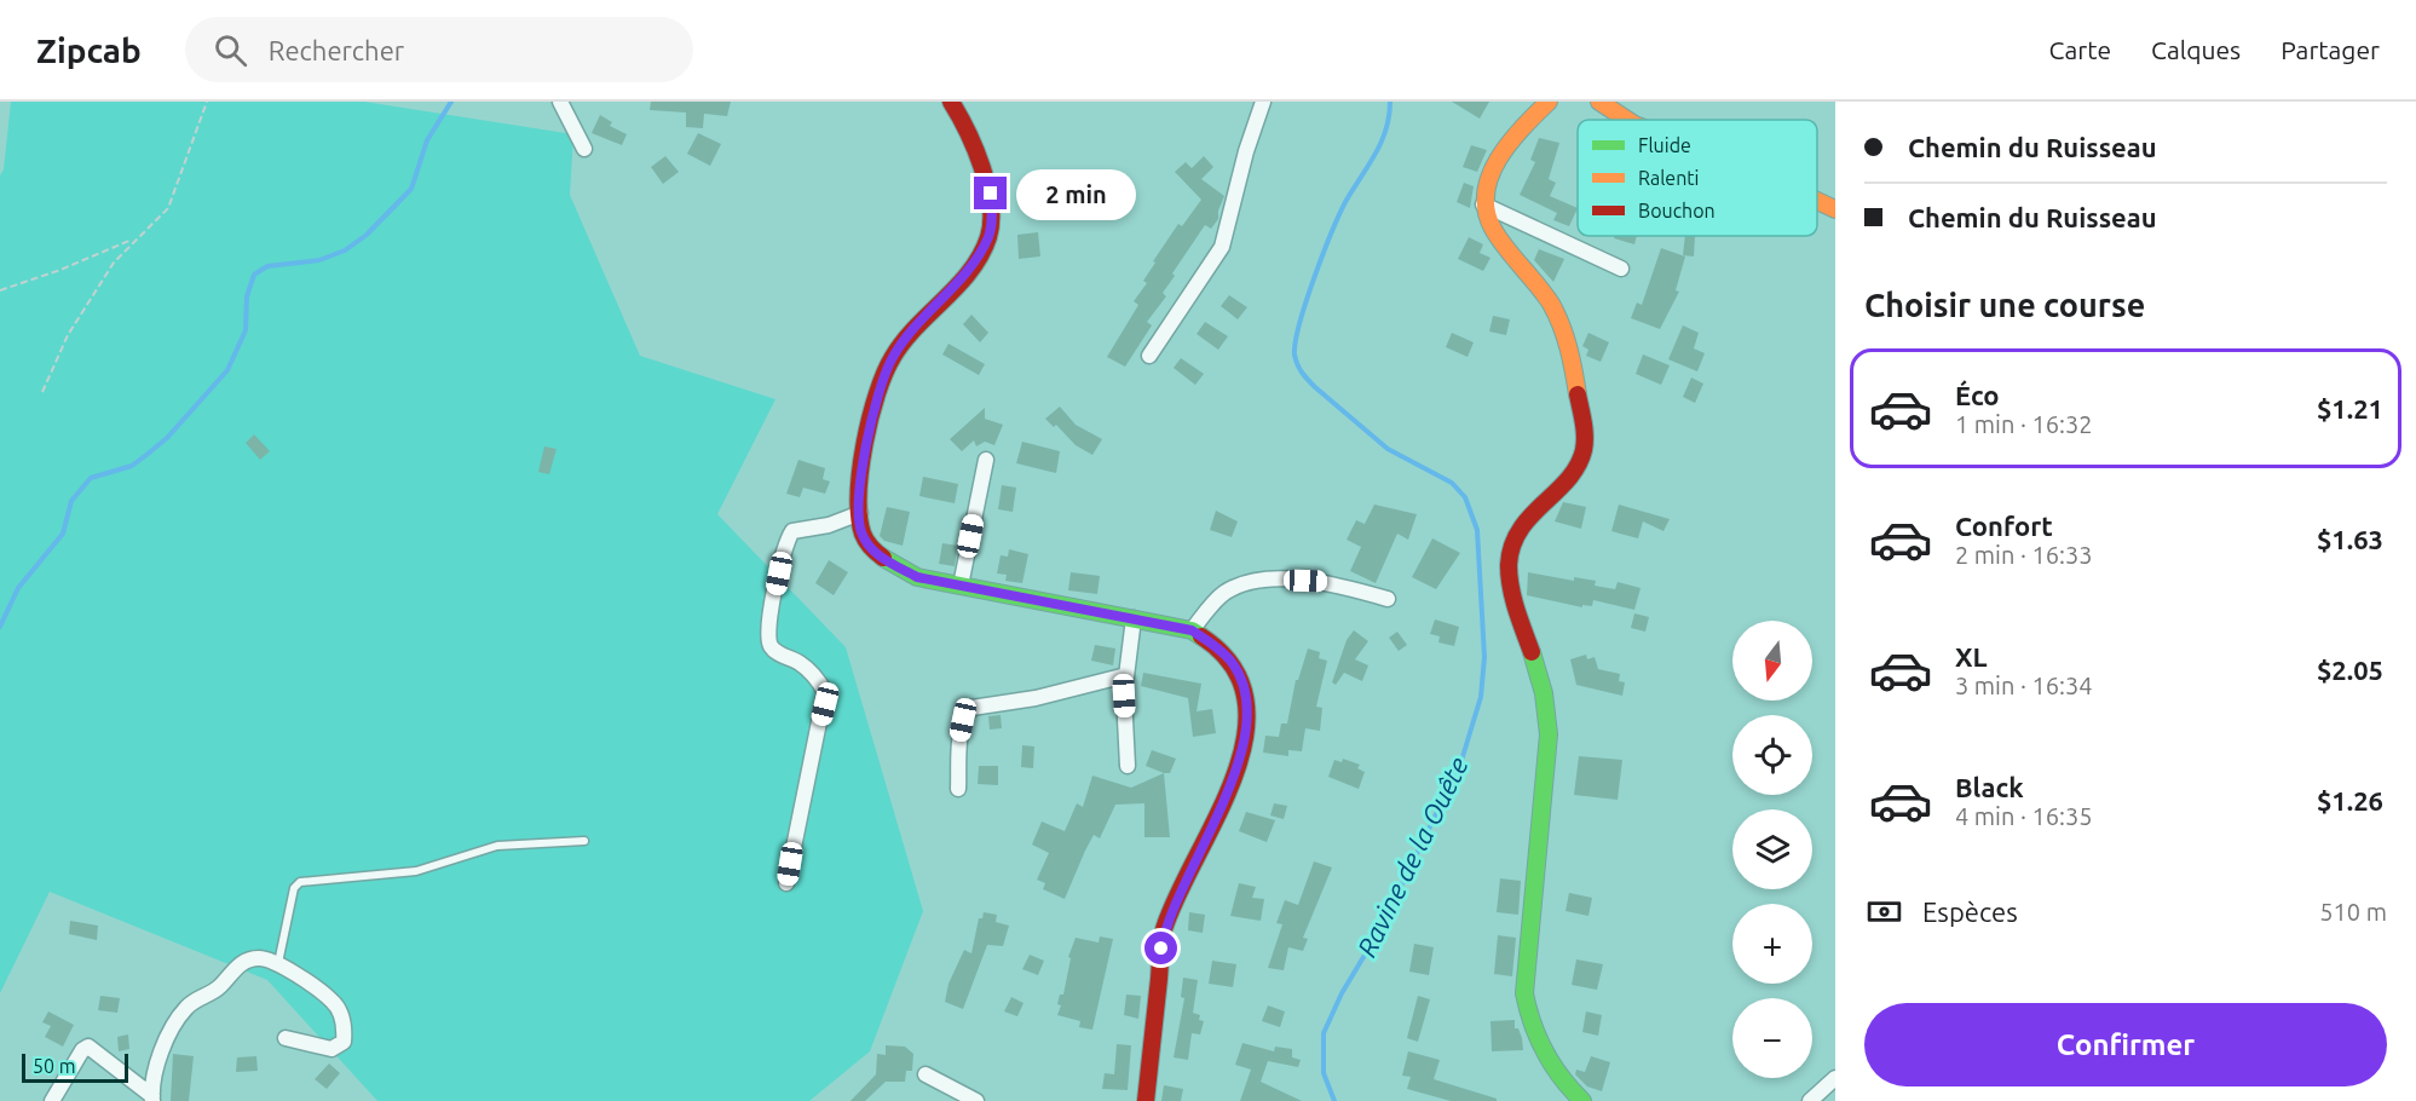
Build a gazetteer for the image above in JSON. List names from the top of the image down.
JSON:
{
  "water": ["Ravine de la Ouête"],
  "legend": ["Fluide", "Ralenti", "Bouchon"],
  "scale_bar": "50 m",
  "north": "bottom",
  "page": {
    "header": "Zipcab",
    "search": "Rechercher",
    "nav": ["Carte", "Calques", "Partager"],
    "banner": ["Chemin du Ruisseau", "Chemin du Ruisseau"],
    "bubble": "2 min",
    "heading": "Choisir une course",
    "list": [
      {
        "name": "Éco",
        "note": "1 min · 16:32",
        "value": "$1.21"
      },
      {
        "name": "Confort",
        "note": "2 min · 16:33",
        "value": "$1.63"
      },
      {
        "name": "XL",
        "note": "3 min · 16:34",
        "value": "$2.05"
      },
      {
        "name": "Black",
        "note": "4 min · 16:35",
        "value": "$1.26"
      }
    ],
    "map_buttons": ["+", "−"],
    "pay": ["Espèces", "510 m"],
    "buttons": "Confirmer",
    "scale": "50 m"
  }
}
